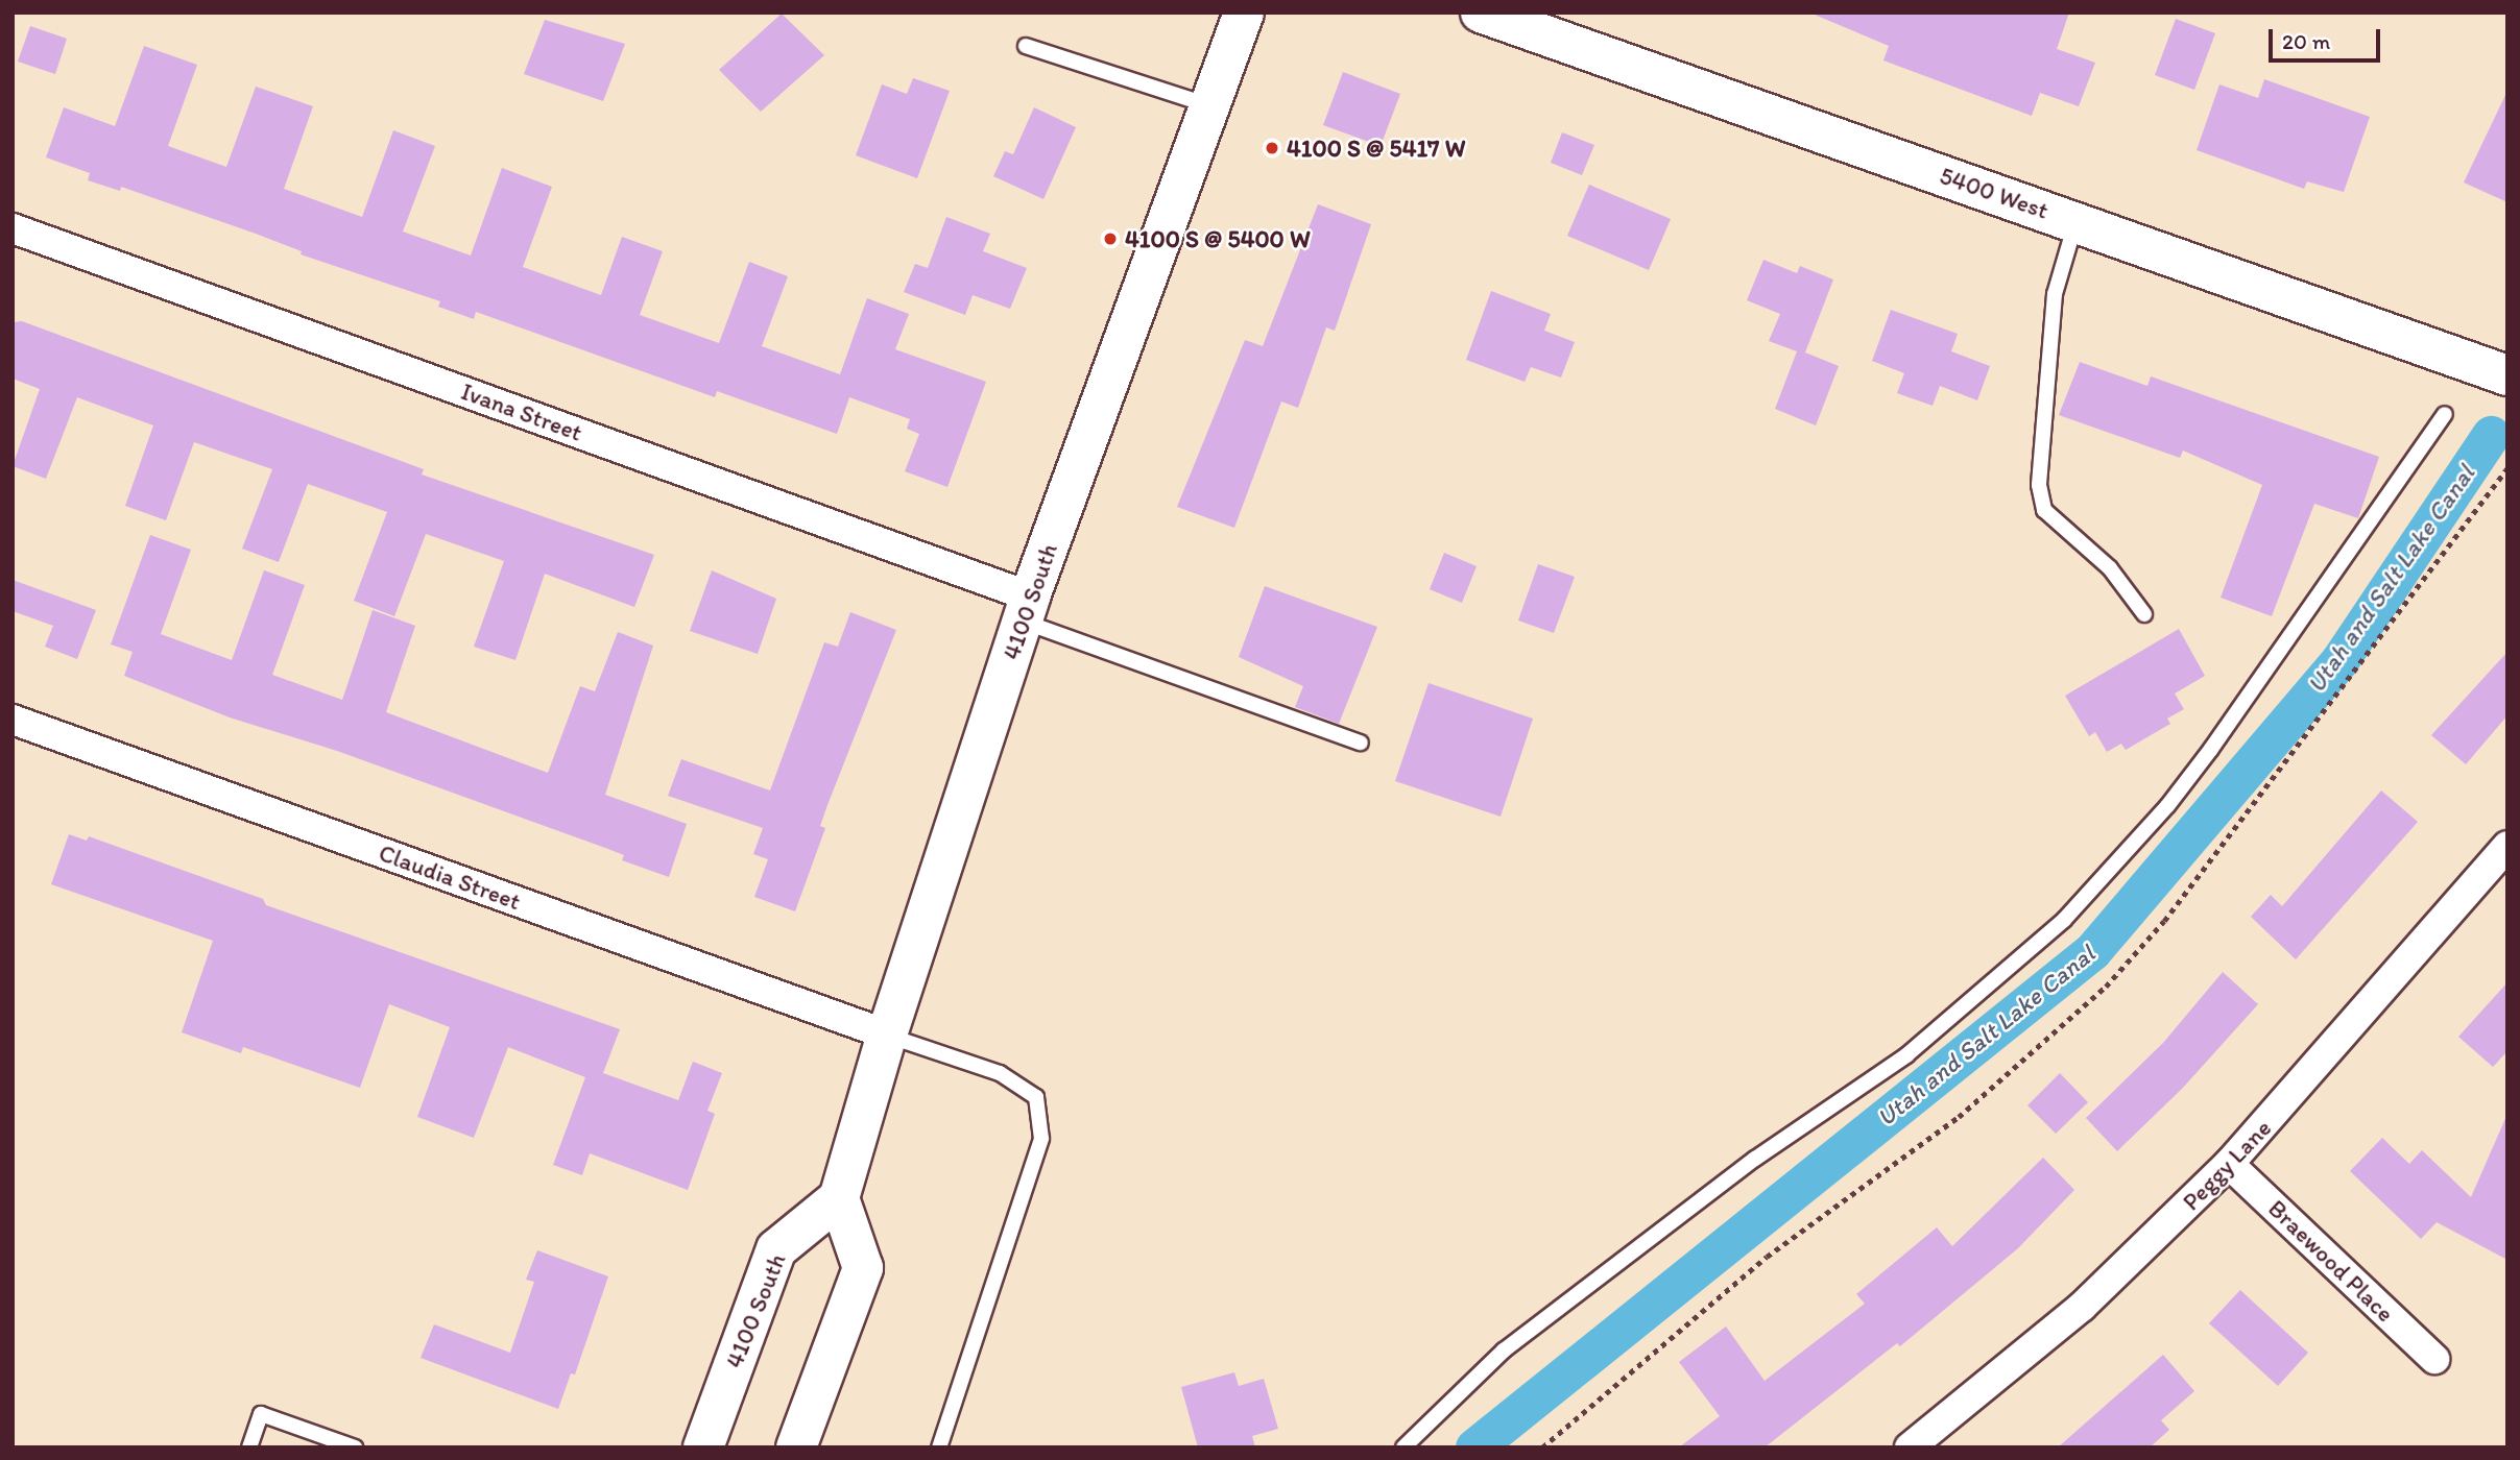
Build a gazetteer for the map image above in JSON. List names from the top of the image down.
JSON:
{
  "streets": {
    "main road": ["5400 West", "4100 South"],
    "street": [
      "Ivana Street",
      "Claudia Street",
      "Peggy Lane",
      "Braewood Place"
    ]
  },
  "crossings": [
    ["Ivana Street", "4100 South"],
    ["4100 South", "Claudia Street"],
    ["Peggy Lane", "Braewood Place"]
  ],
  "water": ["Utah and Salt Lake Canal"],
  "places": ["4100 S @ 5417 W", "4100 S @ 5400 W"],
  "scale_bar": "20 m"
}
